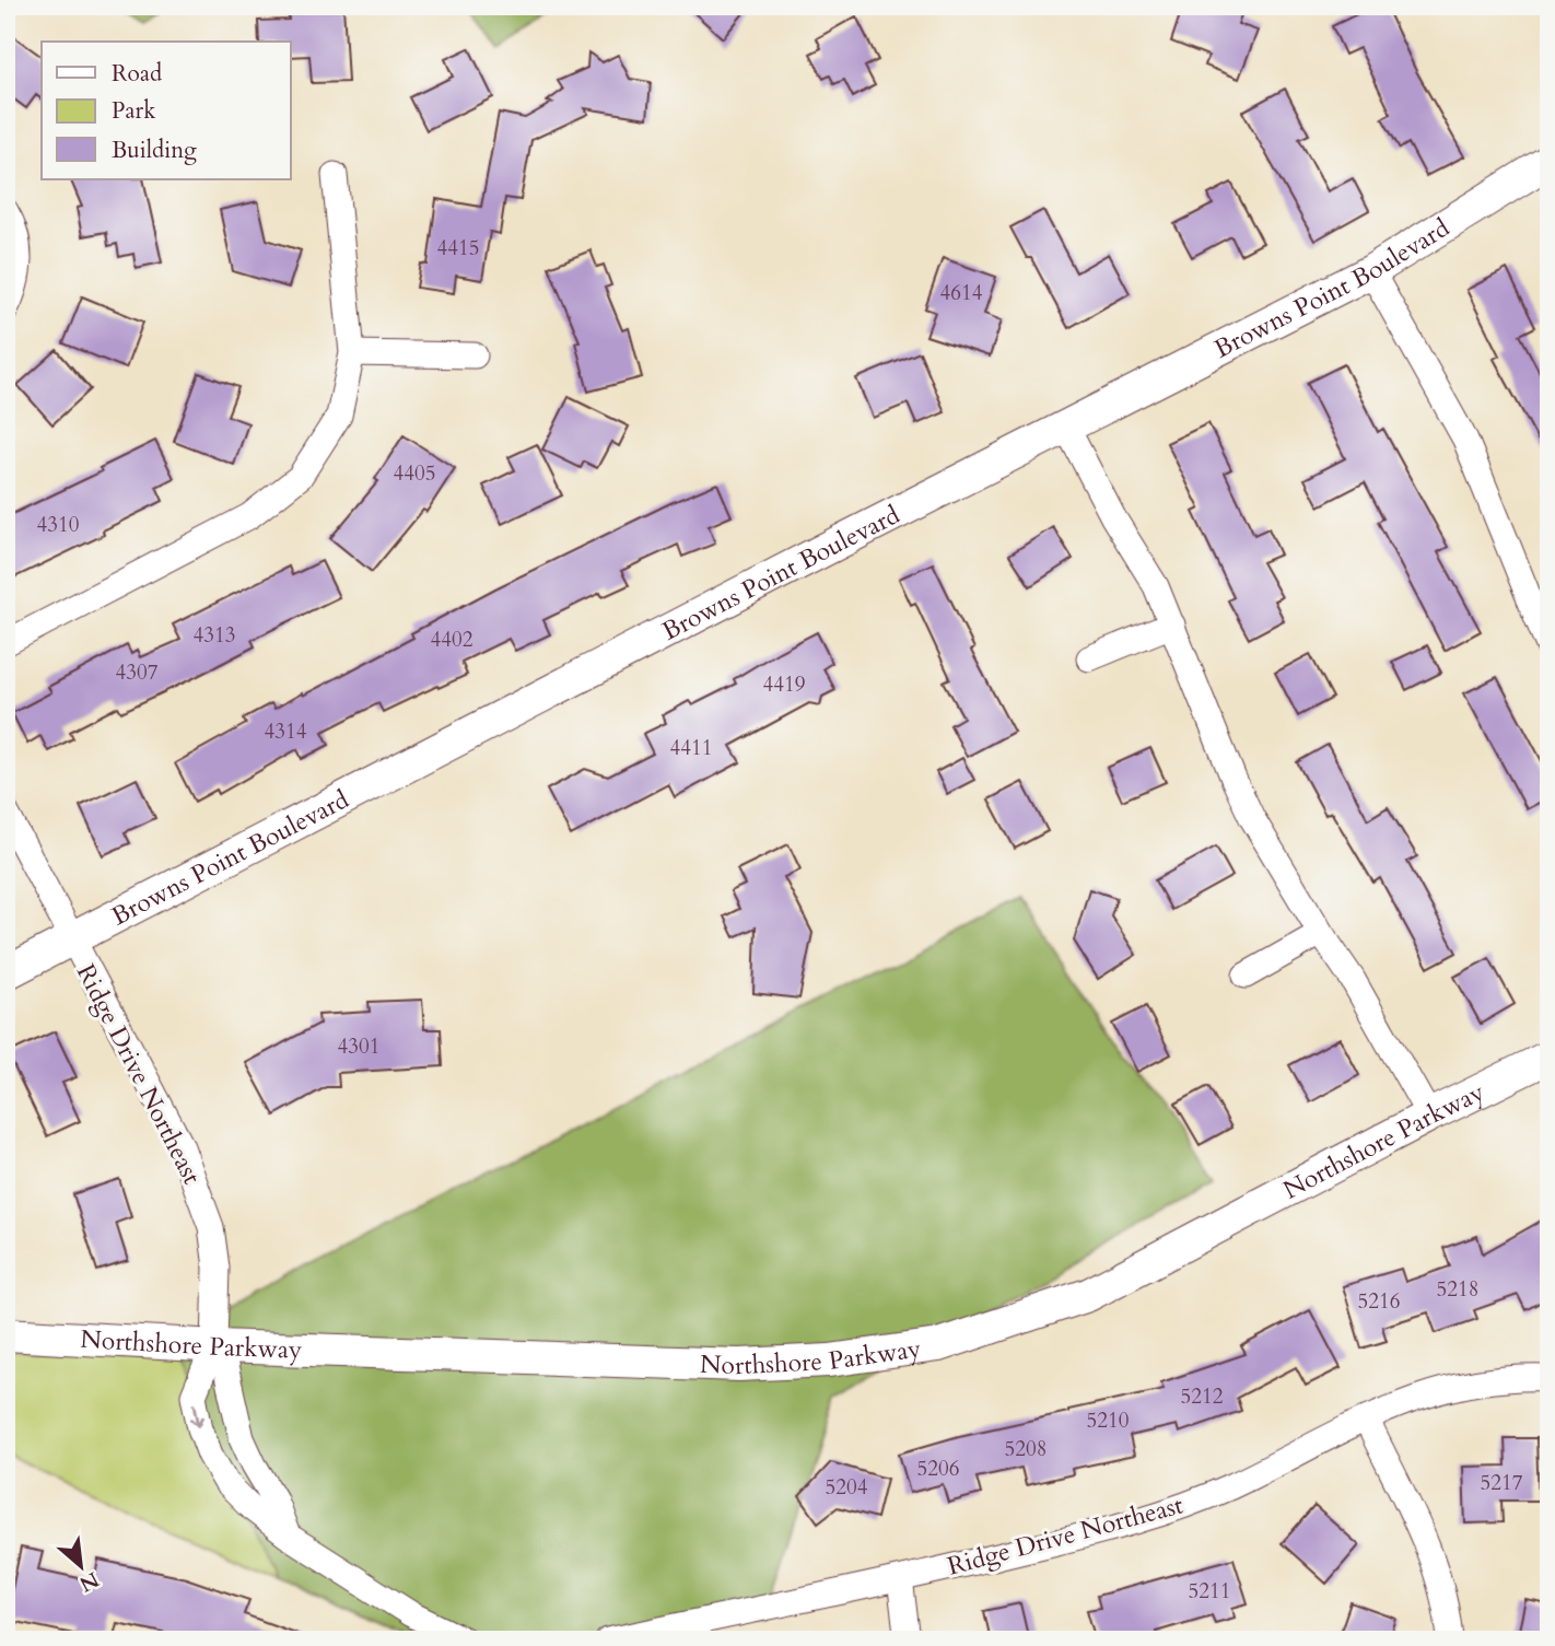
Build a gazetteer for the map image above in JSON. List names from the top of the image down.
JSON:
{
  "streets": {
    "street": ["Browns Point Boulevard", "Ridge Drive Northeast", "Northshore Parkway"]
  },
  "crossings": [
    ["Browns Point Boulevard", "Ridge Drive Northeast"],
    ["Ridge Drive Northeast", "Northshore Parkway"]
  ],
  "house_numbers": [
    "4415",
    "4614",
    "4405",
    "4310",
    "4313",
    "4402",
    "4307",
    "4419",
    "4314",
    "4411",
    "4301",
    "5218",
    "5216",
    "5212",
    "5210",
    "5208",
    "5206",
    "5217",
    "5204",
    "5211"
  ],
  "legend": ["Road", "Park", "Building"],
  "north": "bottom right"
}
